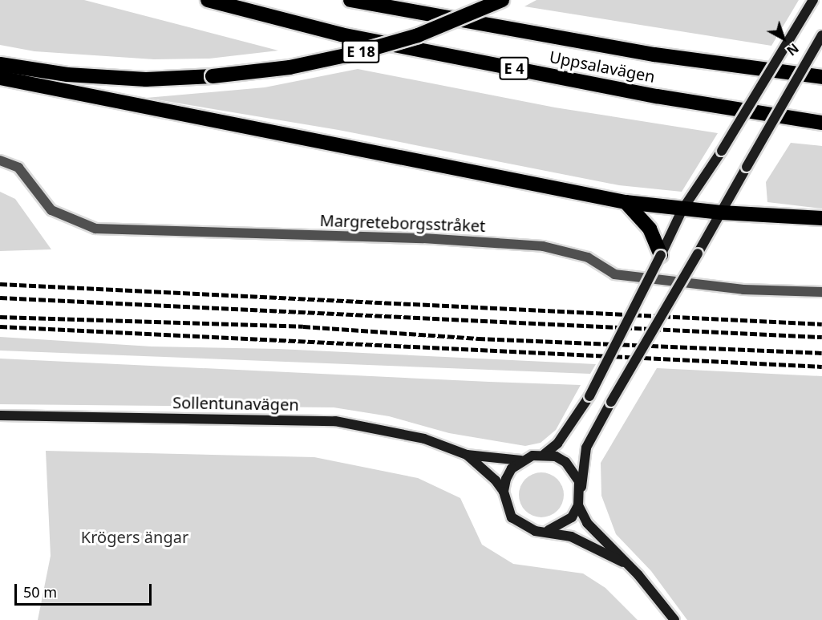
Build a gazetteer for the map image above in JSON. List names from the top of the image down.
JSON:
{
  "streets": {
    "highway": ["E 18", "Uppsalavägen", "E 4"],
    "street": ["Margreteborgsstråket", "Sollentunavägen"]
  },
  "parks": ["Krögers ängar"],
  "scale_bar": "50 m",
  "north": "bottom right"
}
